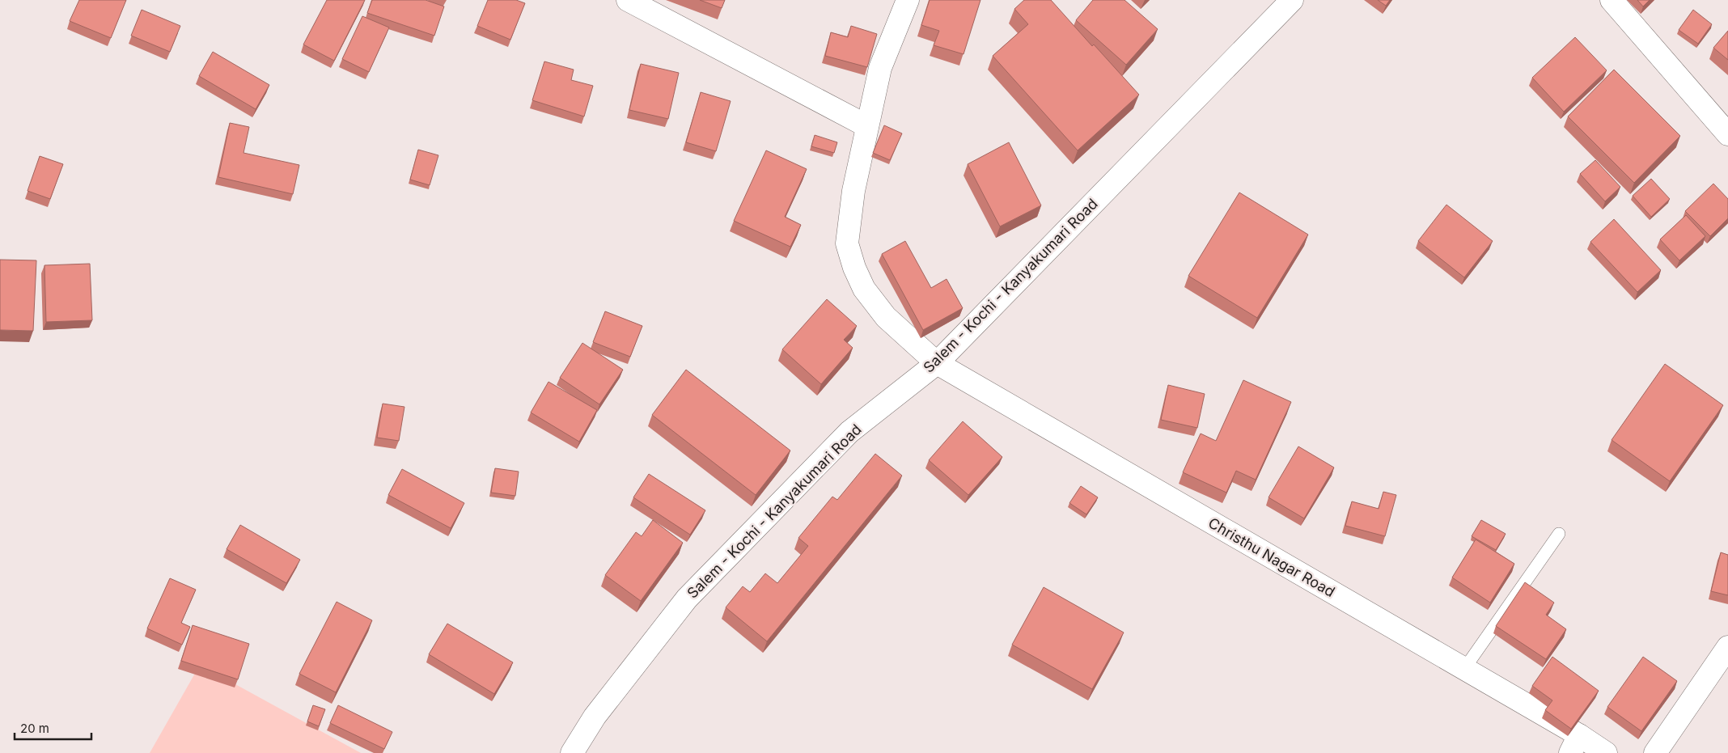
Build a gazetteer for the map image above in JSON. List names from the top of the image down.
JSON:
{
  "streets": {
    "main road": ["Salem - Kochi - Kanyakumari Road", "Christhu Nagar Road"]
  },
  "crossings": [
    ["Salem - Kochi - Kanyakumari Road", "Christhu Nagar Road"]
  ],
  "scale_bar": "20 m"
}
